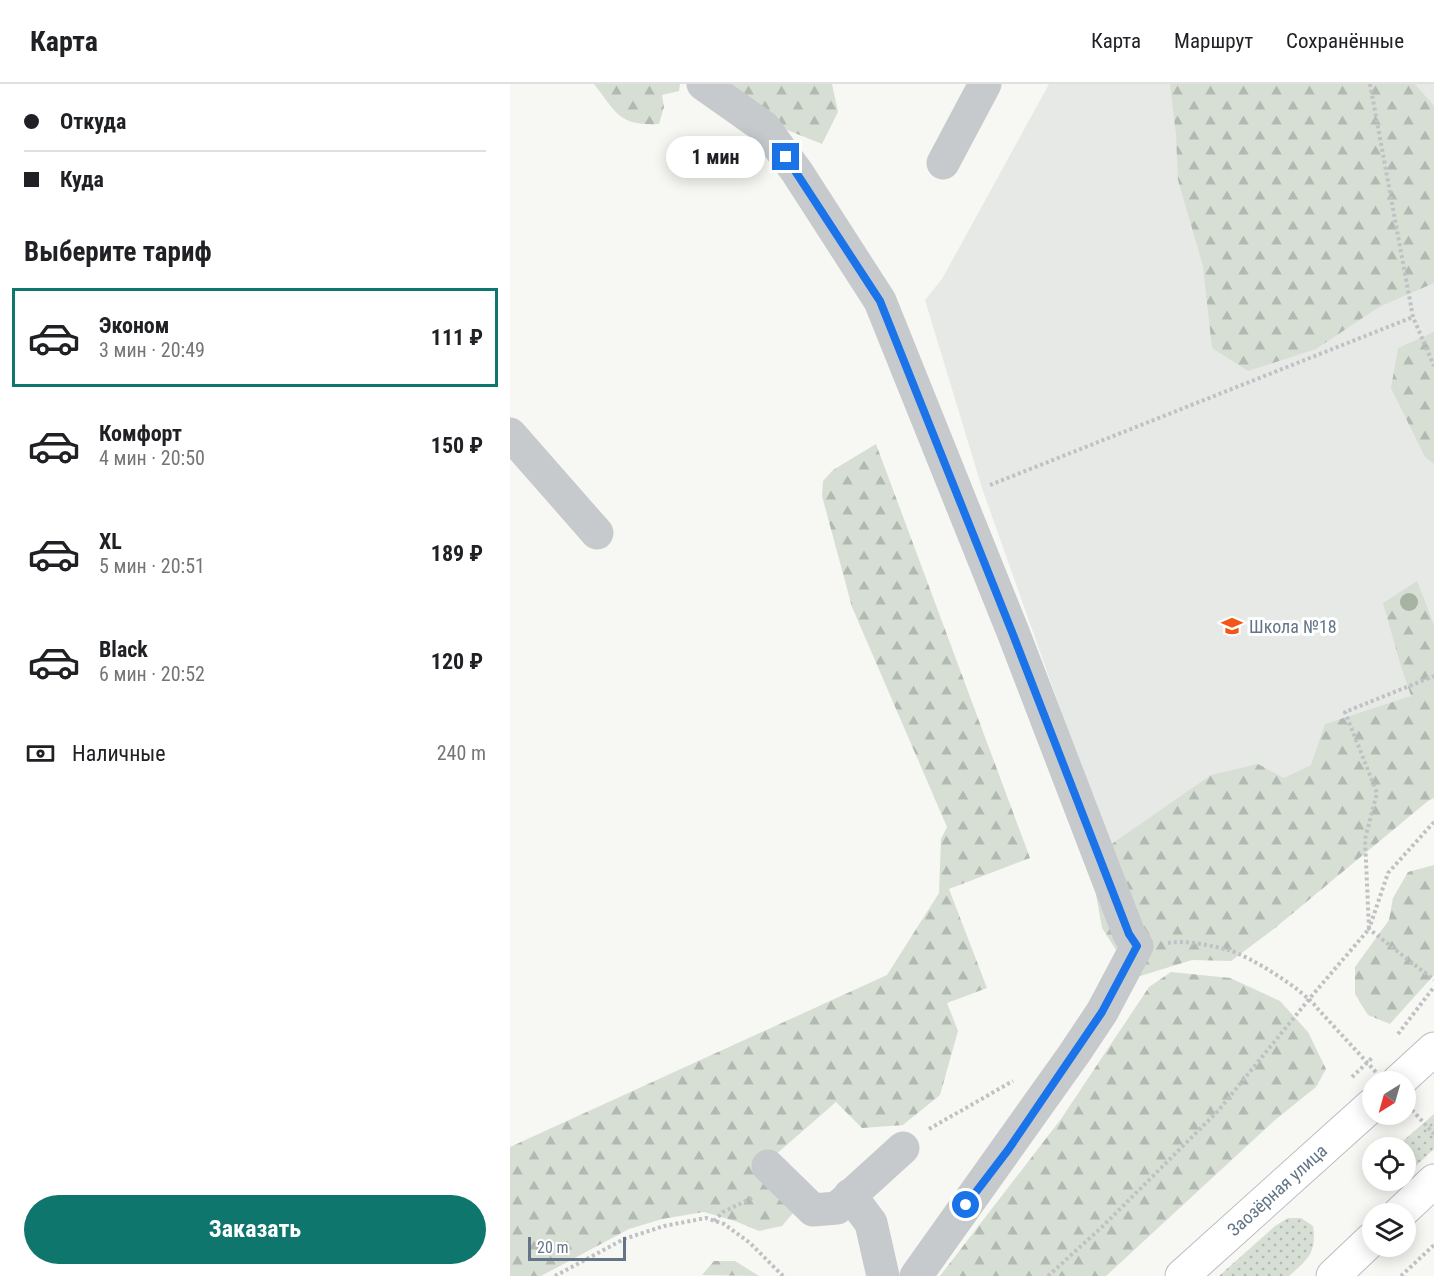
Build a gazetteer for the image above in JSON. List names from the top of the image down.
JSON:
{
  "streets": {
    "main road": ["Заозёрная улица"]
  },
  "places": {
    "school or university": ["Школа №18"]
  },
  "scale_bar": "20 m",
  "north": "bottom left",
  "page": {
    "header": "Карта",
    "nav": ["Карта", "Маршрут", "Сохранённые"],
    "banner": ["Откуда", "Куда"],
    "bubble": "1 мин",
    "heading": "Выберите тариф",
    "list": [
      {
        "name": "Эконом",
        "note": "3 мин · 20:49",
        "value": "111 ₽"
      },
      {
        "name": "Комфорт",
        "note": "4 мин · 20:50",
        "value": "150 ₽"
      },
      {
        "name": "XL",
        "note": "5 мин · 20:51",
        "value": "189 ₽"
      },
      {
        "name": "Black",
        "note": "6 мин · 20:52",
        "value": "120 ₽"
      }
    ],
    "pay": ["Наличные", "240 m"],
    "buttons": "Заказать",
    "scale": "20 m"
  }
}
